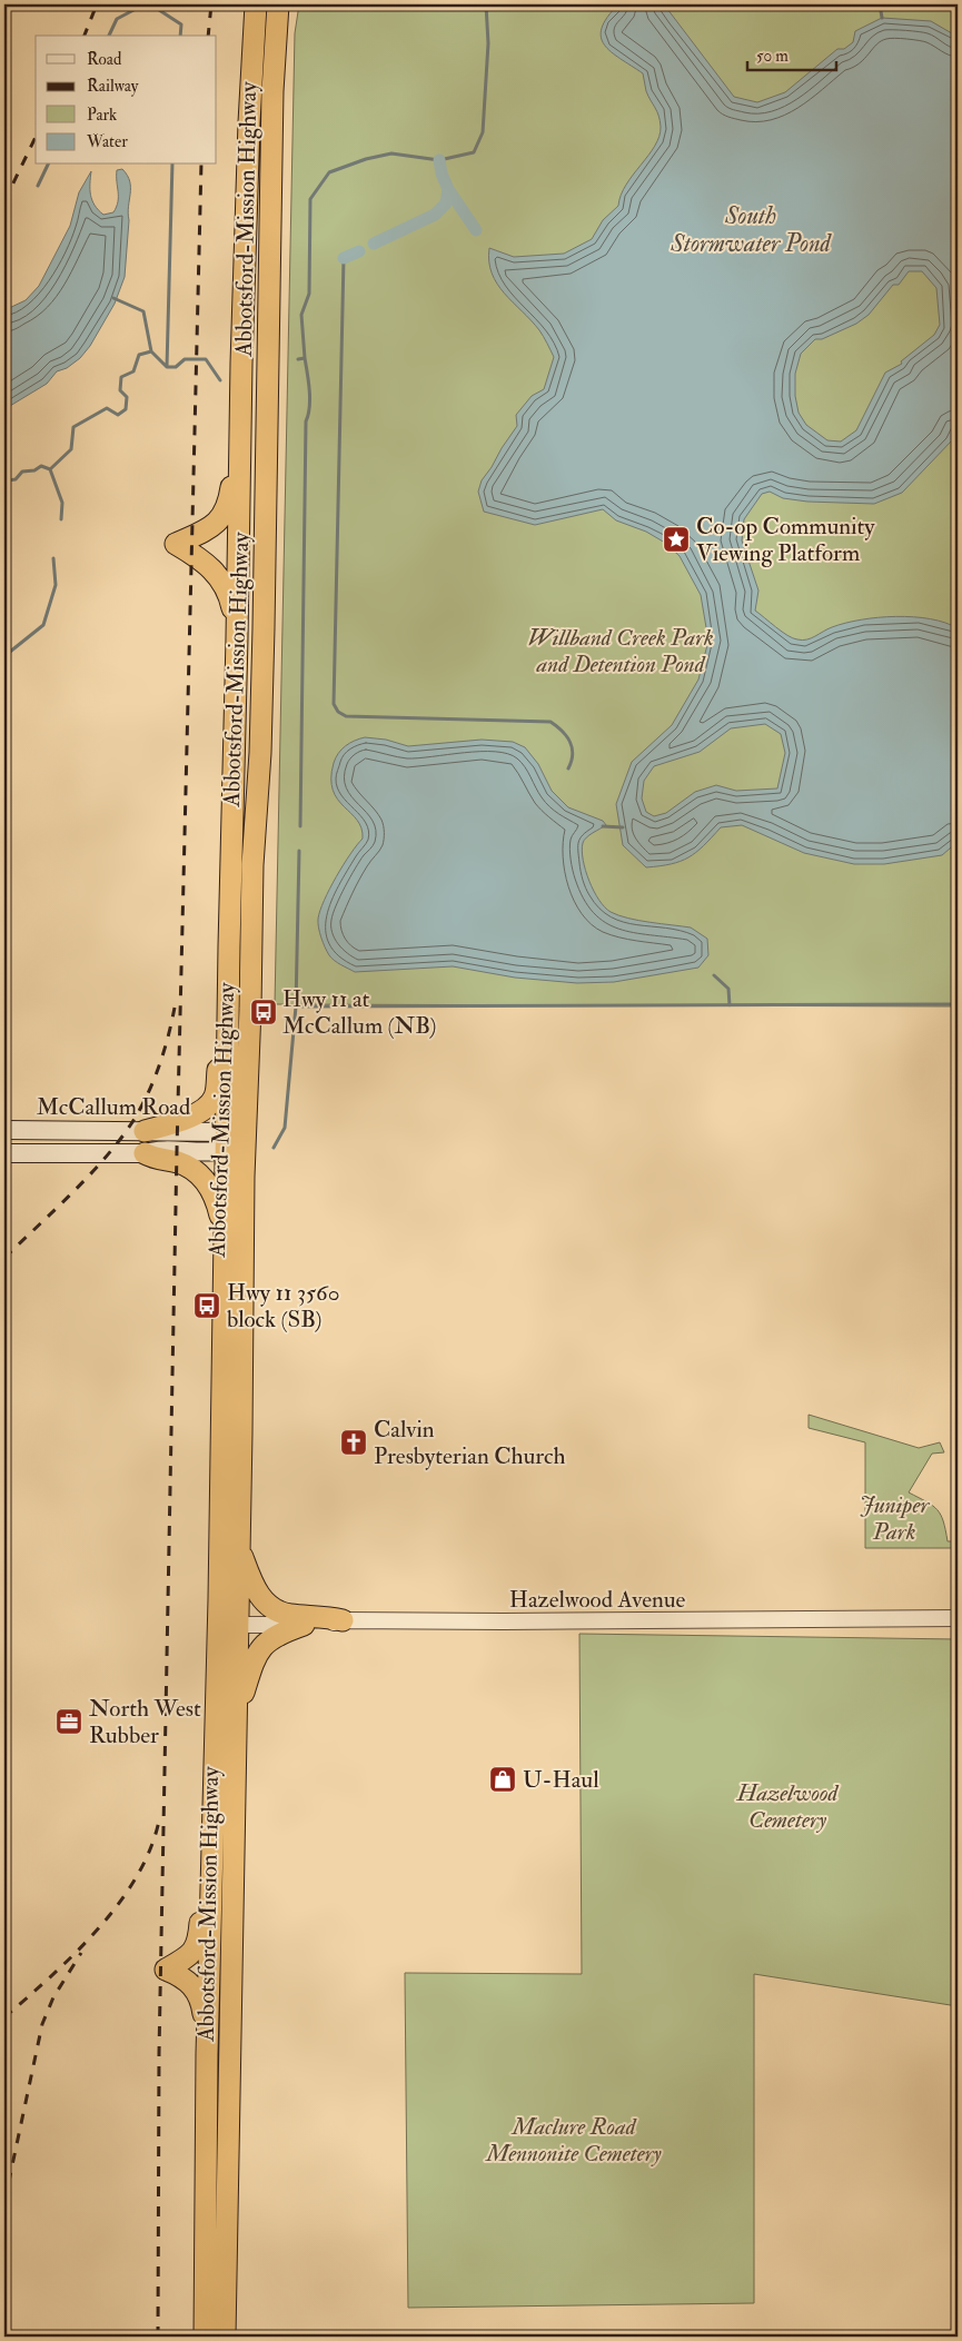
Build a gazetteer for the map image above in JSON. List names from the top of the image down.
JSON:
{
  "streets": {
    "highway": ["Abbotsford-Mission Highway"],
    "main road": ["McCallum Road"],
    "street": ["Hazelwood Avenue"]
  },
  "crossings": [
    ["Abbotsford-Mission Highway", "McCallum Road"],
    ["Abbotsford-Mission Highway", "Hazelwood Avenue"]
  ],
  "water": ["South Stormwater Pond"],
  "parks": [
    "Willband Creek Park and Detention Pond",
    "Juniper Park",
    "Hazelwood Cemetery",
    "Maclure Road Mennonite Cemetery"
  ],
  "places": {
    "place": ["Co-op Community Viewing Platform"],
    "bus stop": ["Hwy 11 at McCallum (NB)", "Hwy 11 3560 block (SB)"],
    "church": ["Calvin Presbyterian Church"],
    "office": ["North West Rubber"],
    "shop": ["U-Haul"]
  },
  "legend": [
    "Road",
    "Railway",
    "Park",
    "Water"
  ],
  "scale_bar": "50 m"
}
